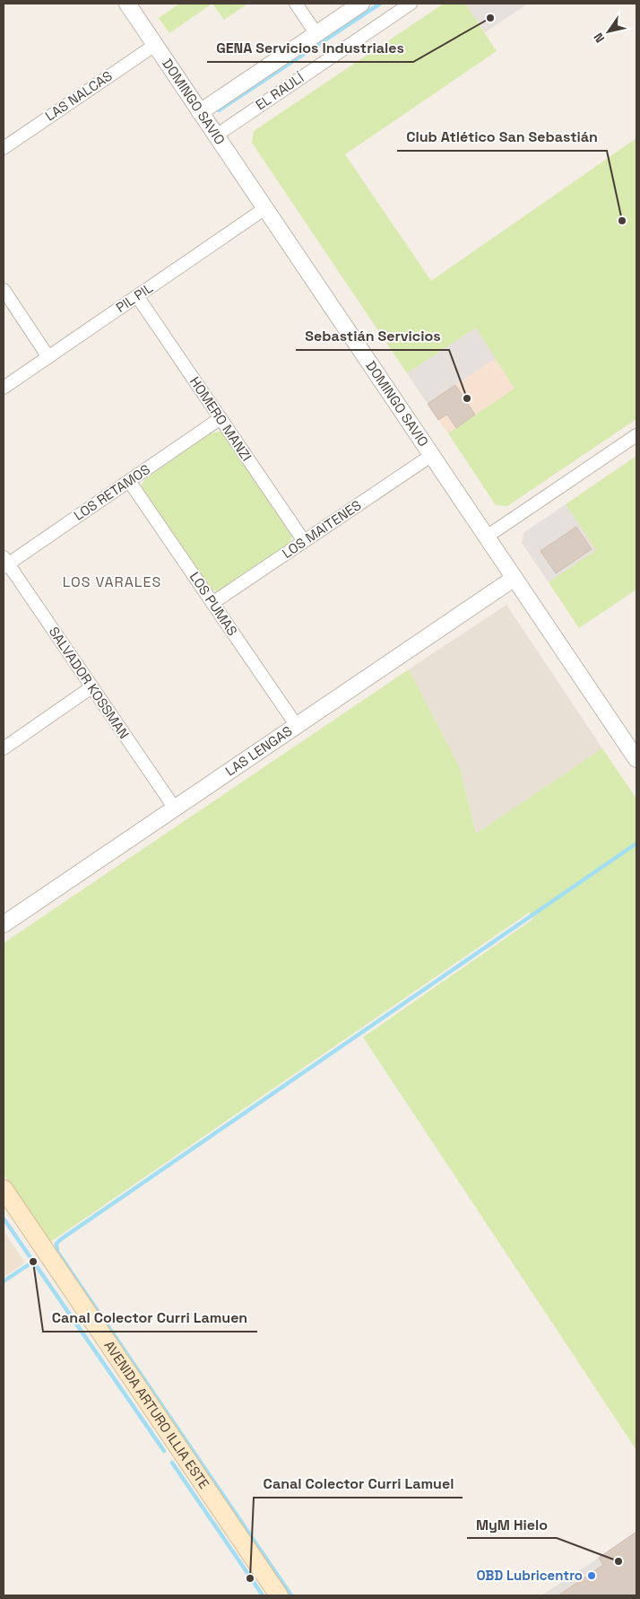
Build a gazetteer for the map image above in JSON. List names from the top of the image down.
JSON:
{
  "streets": {
    "main road": ["AVENIDA ARTURO ILLIA ESTE"],
    "street": [
      "EL RAULÍ",
      "LAS NALCAS",
      "DOMINGO SAVIO",
      "PIL PIL",
      "HOMERO MANZI",
      "LOS RETAMOS",
      "LOS MAITENES",
      "LOS PUMAS",
      "SALVADOR KOSSMAN",
      "LAS LENGAS"
    ]
  },
  "crossings": [
    ["EL RAULÍ", "DOMINGO SAVIO"],
    ["LAS NALCAS", "DOMINGO SAVIO"],
    ["DOMINGO SAVIO", "PIL PIL"],
    ["DOMINGO SAVIO", "LOS MAITENES"],
    ["DOMINGO SAVIO", "LAS LENGAS"],
    ["PIL PIL", "HOMERO MANZI"],
    ["HOMERO MANZI", "LOS RETAMOS"],
    ["HOMERO MANZI", "LOS MAITENES"],
    ["LOS RETAMOS", "LOS PUMAS"],
    ["LOS RETAMOS", "SALVADOR KOSSMAN"],
    ["LOS MAITENES", "LOS PUMAS"],
    ["LOS PUMAS", "LAS LENGAS"],
    ["SALVADOR KOSSMAN", "LAS LENGAS"]
  ],
  "districts": ["LOS VARALES"],
  "places": [
    "GENA Servicios Industriales",
    "Club Atlético San Sebastián",
    "Sebastián Servicios",
    "Canal Colector Curri Lamuen",
    "MyM Hielo",
    "OBD Lubricentro",
    "Canal Colector Curri Lamuel"
  ],
  "north": "bottom left"
}
